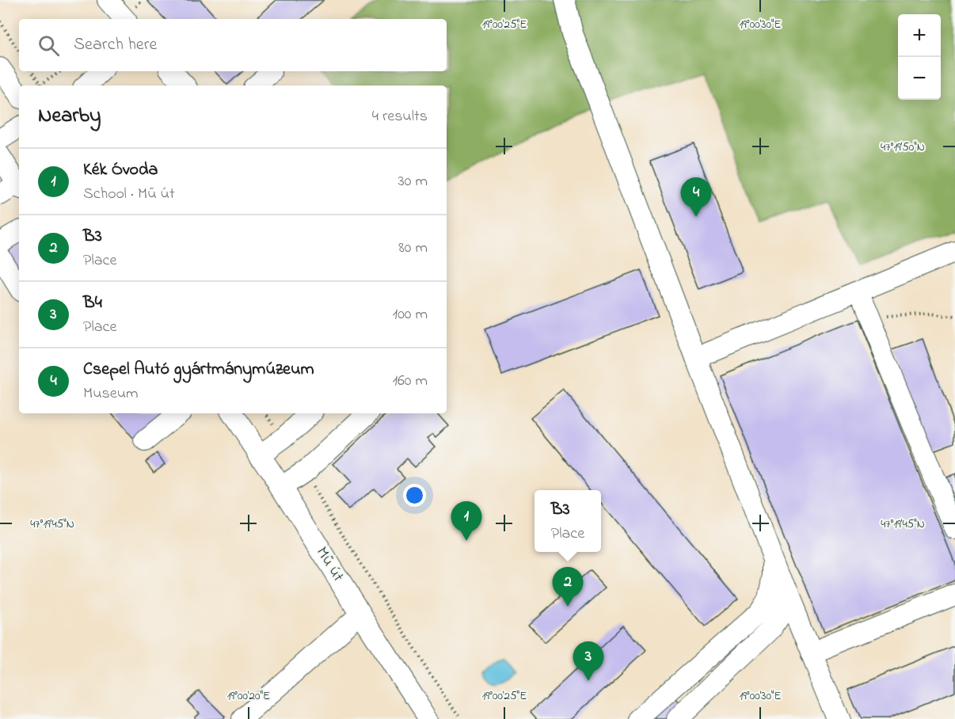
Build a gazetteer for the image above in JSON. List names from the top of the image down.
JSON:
{
  "streets": {
    "street": ["Mű út"]
  },
  "page": {
    "map_buttons": ["+", "−"],
    "search": "Search here",
    "heading": ["Nearby", "4 results"],
    "list": [
      {
        "mark": "1",
        "name": "Kék Óvoda",
        "note": "School · Mű út",
        "value": "30 m"
      },
      {
        "mark": "2",
        "name": "B3",
        "note": "Place",
        "value": "80 m"
      },
      {
        "mark": "3",
        "name": "B4",
        "note": "Place",
        "value": "100 m"
      },
      {
        "mark": "4",
        "name": "Csepel Autó gyártmánymúzeum",
        "note": "Museum",
        "value": "160 m"
      }
    ],
    "pins": [
      "4",
      "1",
      "2",
      "3"
    ],
    "popup": ["B3", "Place"]
  },
  "coordinates": [
    "19°00'25\"E",
    "19°00'30\"E",
    "47°19'50\"N",
    "47°19'45\"N",
    "19°00'20\"E"
  ]
}
